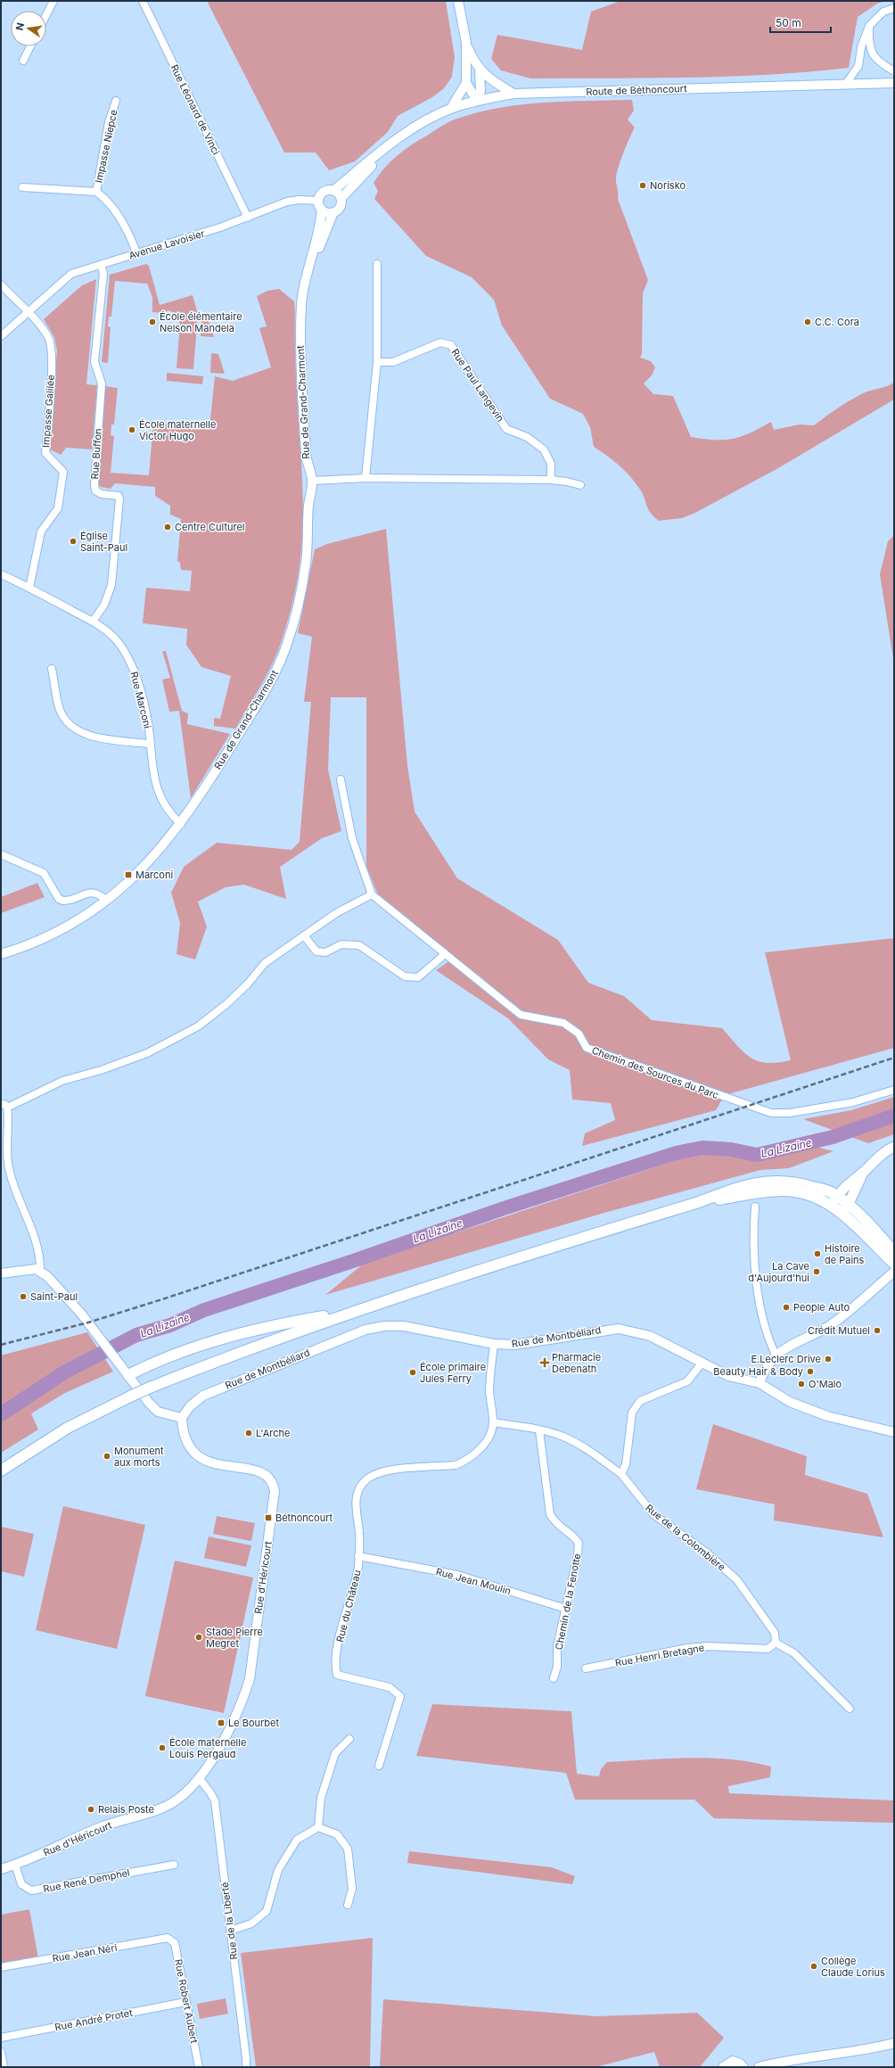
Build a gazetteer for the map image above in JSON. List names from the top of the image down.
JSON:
{
  "streets": {
    "street": [
      "Route de Béthoncourt",
      "Rue Léonard de Vinci",
      "Impasse Niepce",
      "Avenue Lavoisier",
      "Rue Paul Langevin",
      "Rue de Grand-Charmont",
      "Impasse Galilée",
      "Rue Buffon",
      "Rue Marconi",
      "Chemin des Sources du Parc",
      "Rue de Montbéliard",
      "Rue de la Colombière",
      "Rue d'Héricourt",
      "Rue Jean Moulin",
      "Chemin de la Fenotte",
      "Rue du Château",
      "Rue Henri Bretagne",
      "Rue René Demphel",
      "Rue de la Liberté",
      "Rue Jean Néri",
      "Rue Robert Aubert",
      "Rue André Protet"
    ]
  },
  "crossings": [
    ["Route de Béthoncourt", "Avenue Lavoisier"],
    ["Route de Béthoncourt", "Rue de Grand-Charmont"],
    ["Rue Léonard de Vinci", "Avenue Lavoisier"],
    ["Impasse Niepce", "Avenue Lavoisier"],
    ["Avenue Lavoisier", "Rue de Grand-Charmont"],
    ["Avenue Lavoisier", "Impasse Galilée"],
    ["Avenue Lavoisier", "Rue Buffon"],
    ["Rue de Grand-Charmont", "Rue Marconi"],
    ["Impasse Galilée", "Rue Marconi"],
    ["Rue Buffon", "Rue Marconi"],
    ["Rue de Montbéliard", "Rue d'Héricourt"],
    ["Rue de Montbéliard", "Rue du Château"],
    ["Rue de la Colombière", "Chemin de la Fenotte"],
    ["Rue de la Colombière", "Rue du Château"],
    ["Rue de la Colombière", "Rue Henri Bretagne"],
    ["Rue d'Héricourt", "Rue René Demphel"],
    ["Rue d'Héricourt", "Rue de la Liberté"],
    ["Rue Jean Moulin", "Chemin de la Fenotte"],
    ["Rue Jean Moulin", "Rue du Château"],
    ["Rue Jean Néri", "Rue Robert Aubert"],
    ["Rue Robert Aubert", "Rue André Protet"]
  ],
  "water": ["La Lizaine"],
  "places": {
    "other": [
      "Norisko",
      "École élémentaire Nelson Mandela",
      "C.C. Cora",
      "École maternelle Victor Hugo",
      "Centre Culturel",
      "Église Saint-Paul",
      "Histoire de Pains",
      "La Cave d'Aujourd'hui",
      "Saint-Paul",
      "People Auto",
      "Crédit Mutuel",
      "E.Leclerc Drive",
      "Beauty Hair & Body",
      "École primaire Jules Ferry",
      "O'Malo",
      "L'Arche",
      "Monument aux morts",
      "Stade Pierre Megret",
      "École maternelle Louis Pergaud",
      "Relais Poste",
      "Collège Claude Lorius"
    ],
    "transit": ["Marconi", "Béthoncourt", "Le Bourbet"],
    "health": ["Pharmacie Debenath"]
  },
  "scale_bar": "50 m",
  "north": "left"
}
